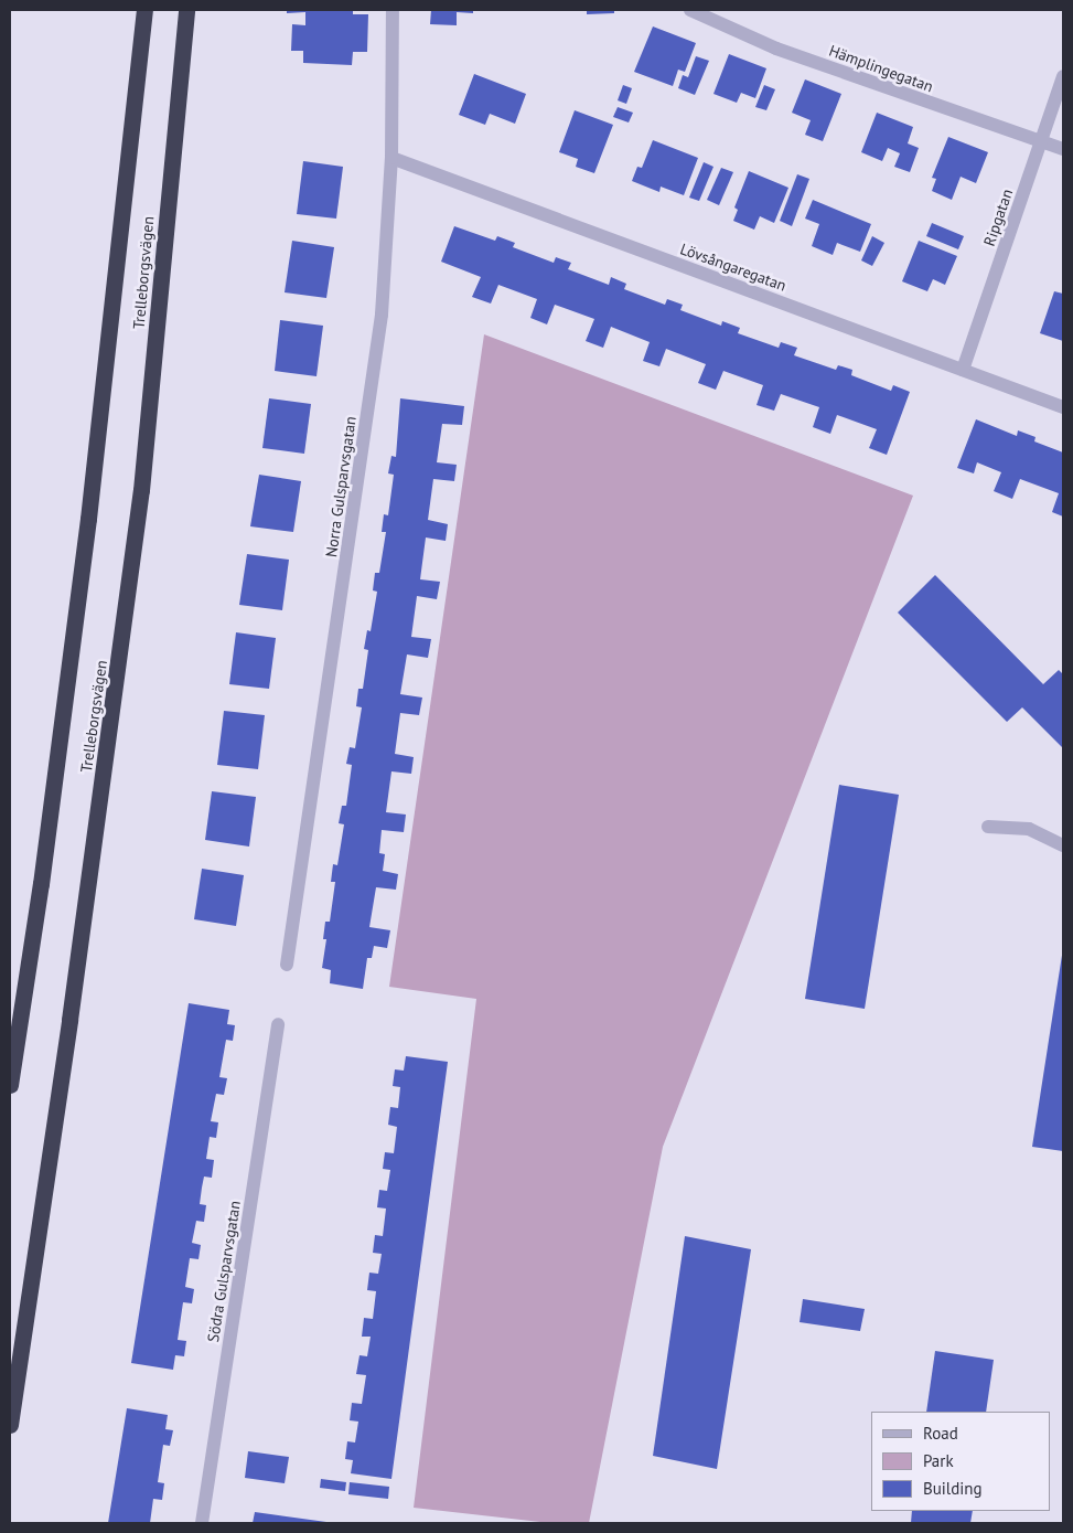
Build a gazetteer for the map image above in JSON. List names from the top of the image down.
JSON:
{
  "streets": {
    "highway": ["Trelleborgsvägen"],
    "street": [
      "Hämplingegatan",
      "Ripgatan",
      "Lövsångaregatan",
      "Norra Gulsparvsgatan",
      "Södra Gulsparvsgatan"
    ]
  },
  "crossings": [
    ["Hämplingegatan", "Ripgatan"],
    ["Ripgatan", "Lövsångaregatan"],
    ["Lövsångaregatan", "Norra Gulsparvsgatan"]
  ],
  "legend": ["Road", "Park", "Building"]
}
